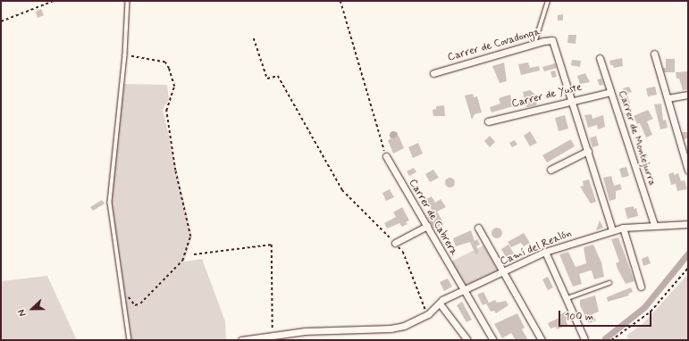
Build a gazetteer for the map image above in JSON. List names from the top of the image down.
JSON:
{
  "streets": {
    "street": [
      "Carrer de Covadonga",
      "Carrer de Yuste",
      "Carrer de Montejurra",
      "Carrer de Cabrera",
      "Camí del Realón"
    ]
  },
  "crossings": [
    ["Carrer de Covadonga", "Carrer de Yuste"],
    ["Carrer de Covadonga", "Camí del Realón"],
    ["Carrer de Yuste", "Carrer de Montejurra"],
    ["Carrer de Montejurra", "Camí del Realón"],
    ["Carrer de Cabrera", "Camí del Realón"]
  ],
  "scale_bar": "100 m",
  "north": "left"
}
